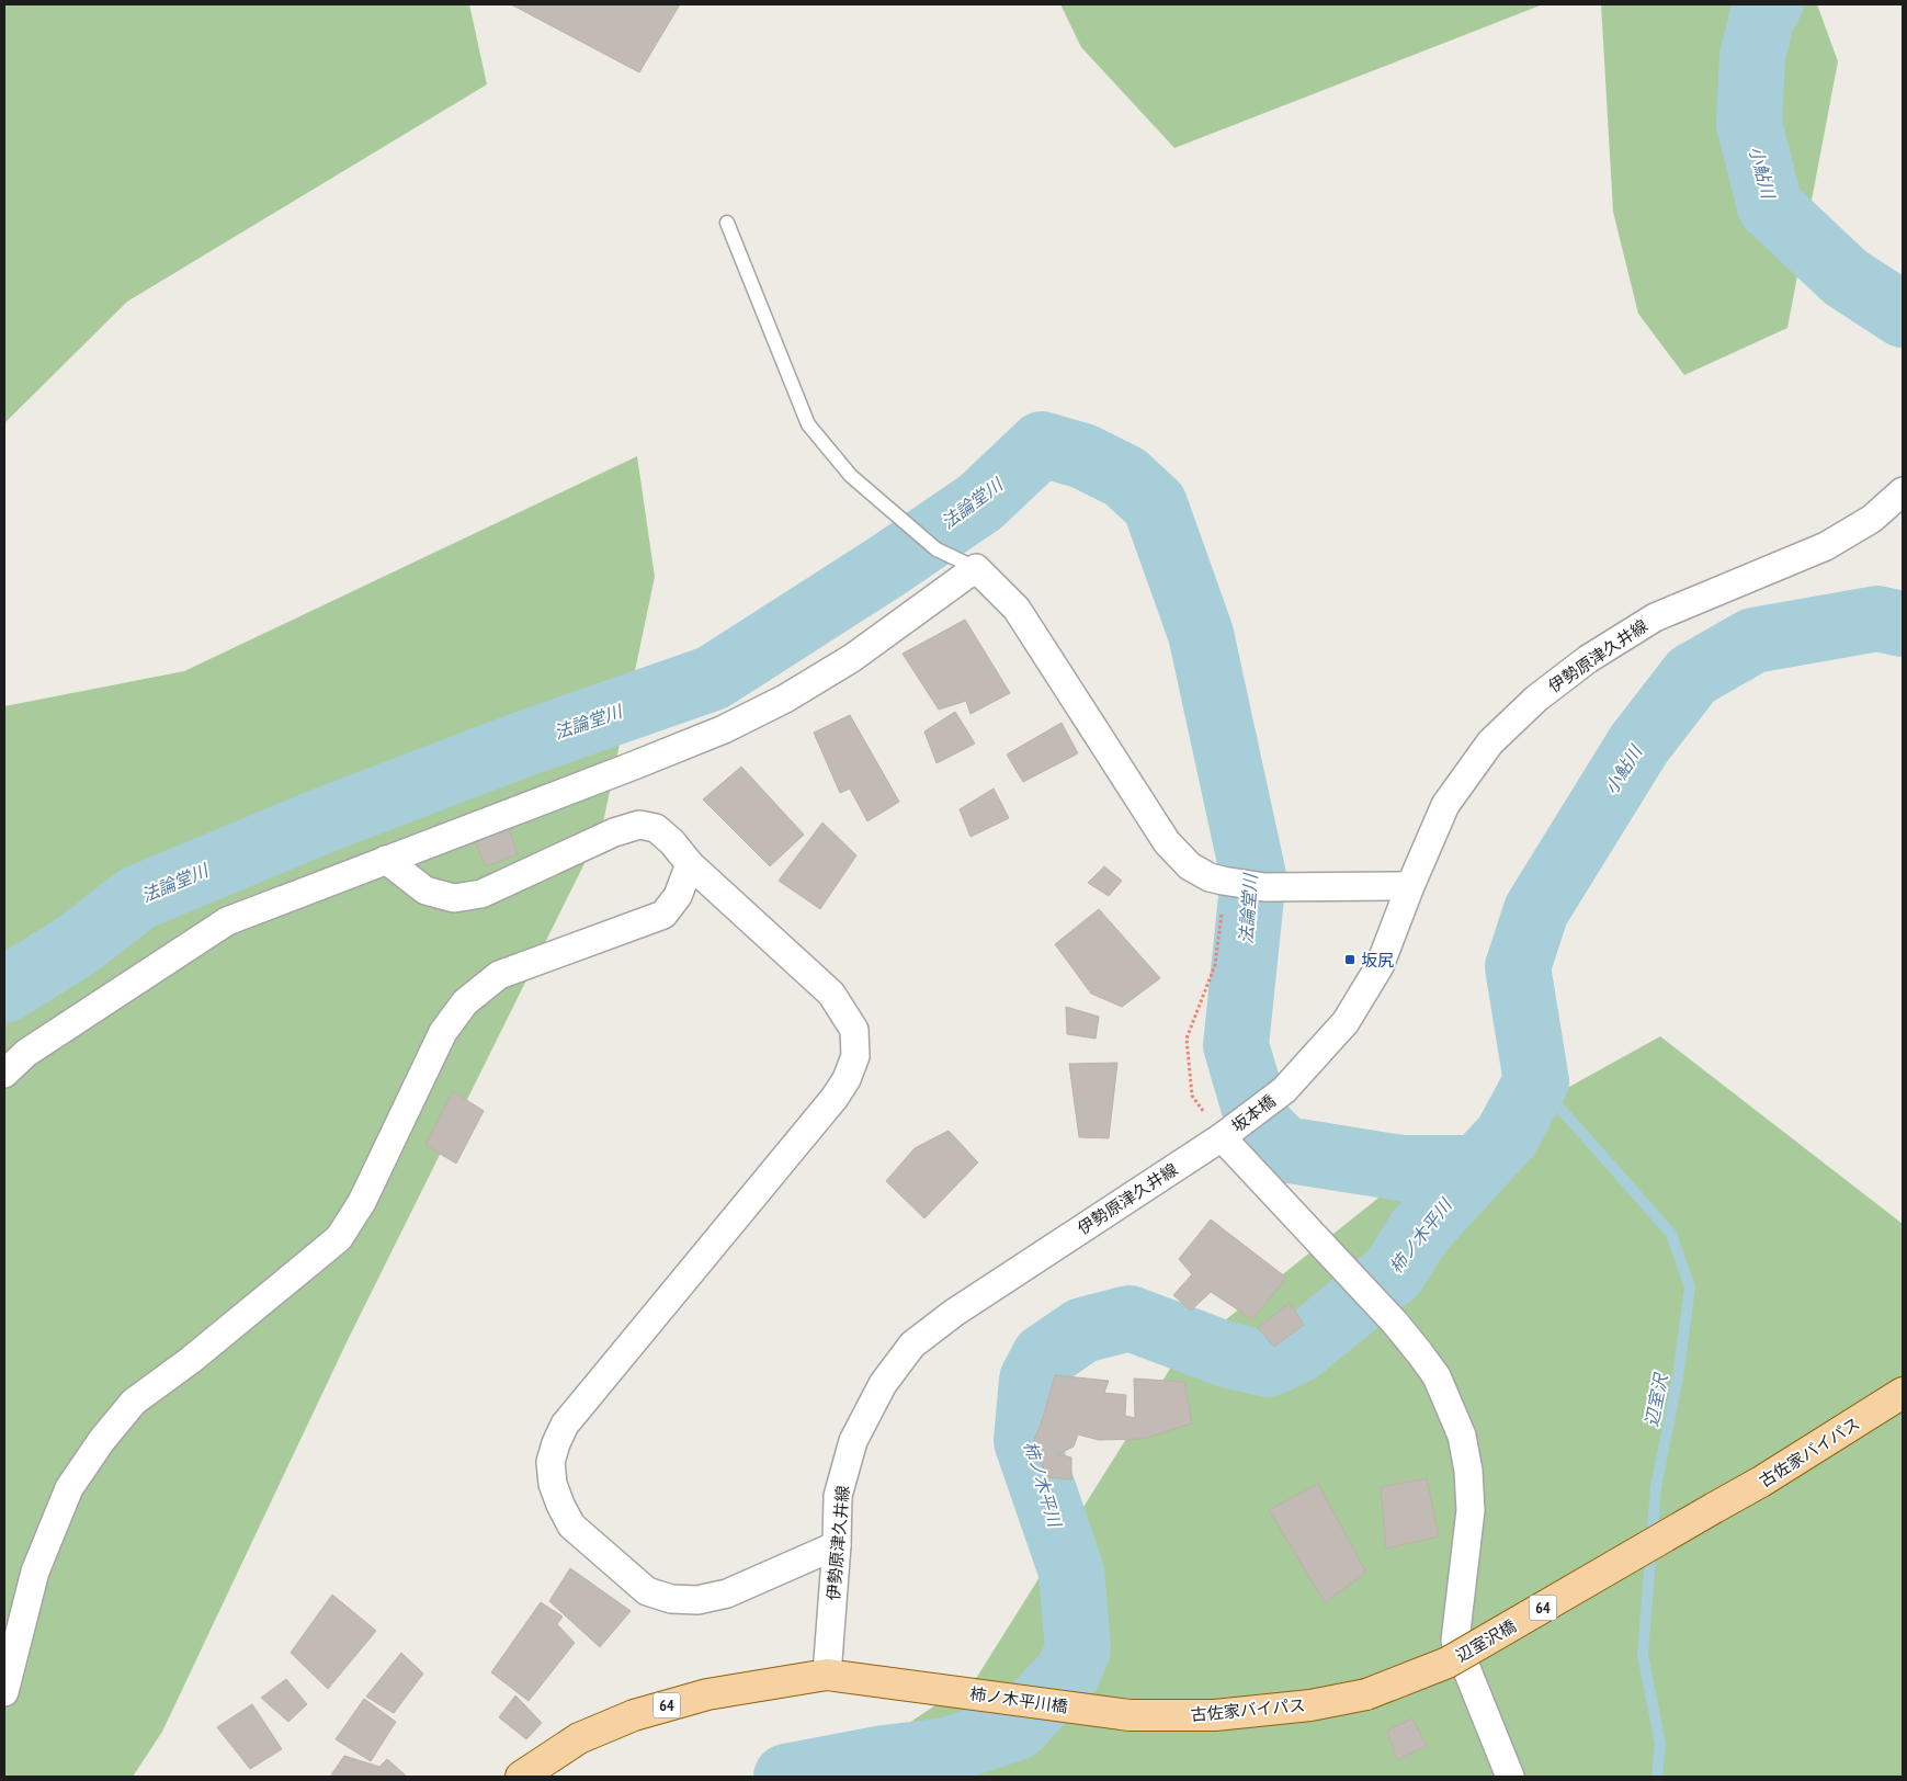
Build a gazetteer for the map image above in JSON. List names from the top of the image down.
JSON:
{
  "streets": {
    "main road": [
      "古佐家バイパス",
      "64",
      "辺室沢橋",
      "柿ノ木平川橋"
    ],
    "street": ["伊勢原津久井線", "坂本橋"]
  },
  "crossings": [
    ["伊勢原津久井線", "坂本橋"],
    ["伊勢原津久井線", "64"],
    ["伊勢原津久井線", "柿ノ木平川橋"],
    ["古佐家バイパス", "辺室沢橋"],
    ["古佐家バイパス", "柿ノ木平川橋"],
    ["64", "柿ノ木平川橋"]
  ],
  "water": [
    "小鮎川",
    "法論堂川",
    "柿ノ木平川",
    "辺室沢"
  ],
  "places": {
    "transit": ["坂尻"]
  }
}
